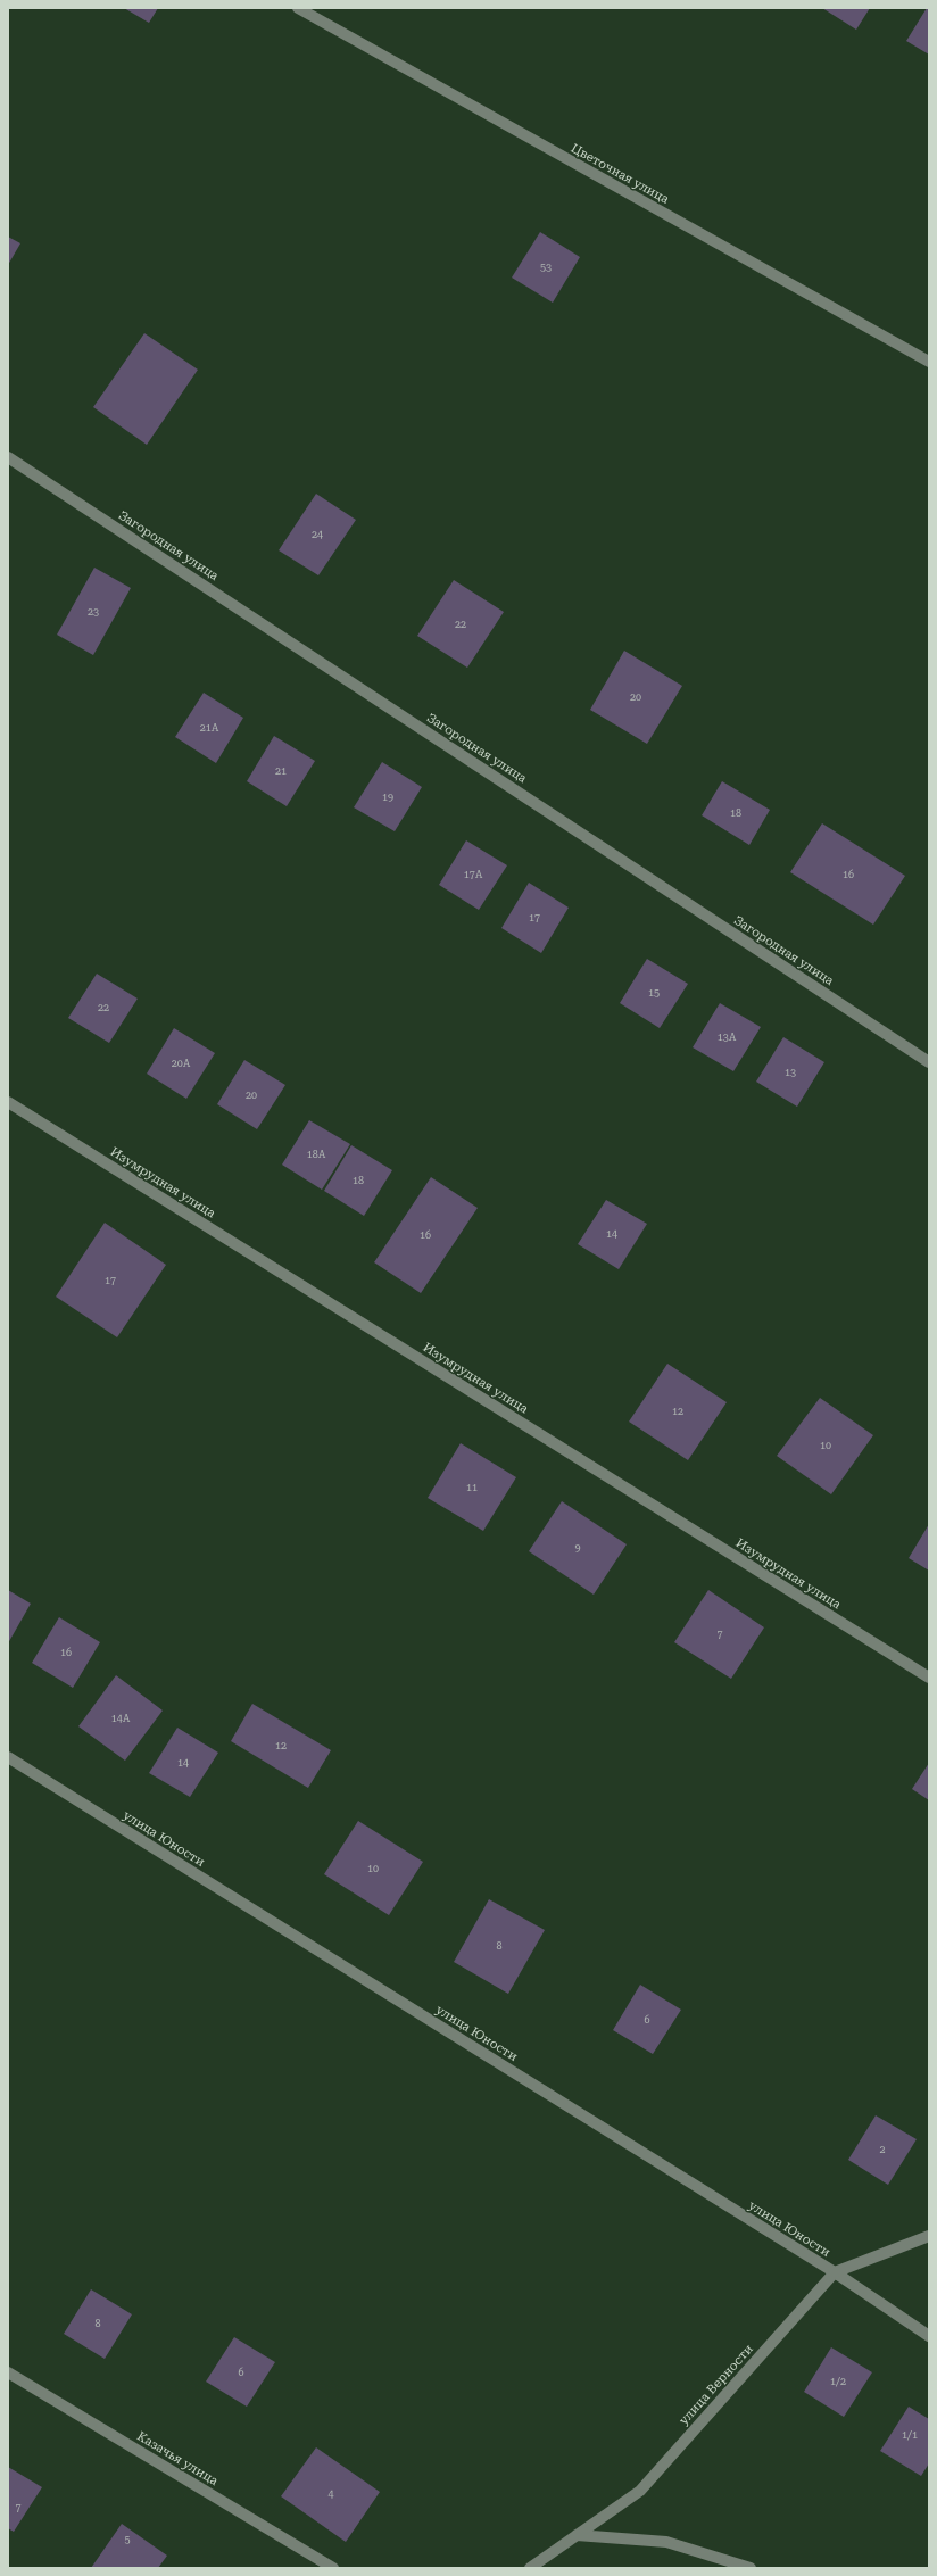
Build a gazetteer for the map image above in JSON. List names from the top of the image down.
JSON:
{
  "streets": {
    "street": [
      "Цветочная улица",
      "Загородная улица",
      "Изумрудная улица",
      "улица Юности",
      "улица Верности",
      "Казачья улица"
    ]
  },
  "crossings": [
    ["улица Юности", "улица Верности"]
  ],
  "house_numbers": [
    "53",
    "24",
    "23",
    "22",
    "20",
    "21А",
    "21",
    "19",
    "18",
    "17А",
    "16",
    "17",
    "15",
    "22",
    "13А",
    "20А",
    "13",
    "20",
    "18А",
    "18",
    "14",
    "16",
    "17",
    "12",
    "10",
    "11",
    "9",
    "7",
    "16",
    "14А",
    "12",
    "14",
    "10",
    "8",
    "6",
    "2",
    "8",
    "6",
    "1/2",
    "1/1",
    "4",
    "7",
    "5"
  ]
}
